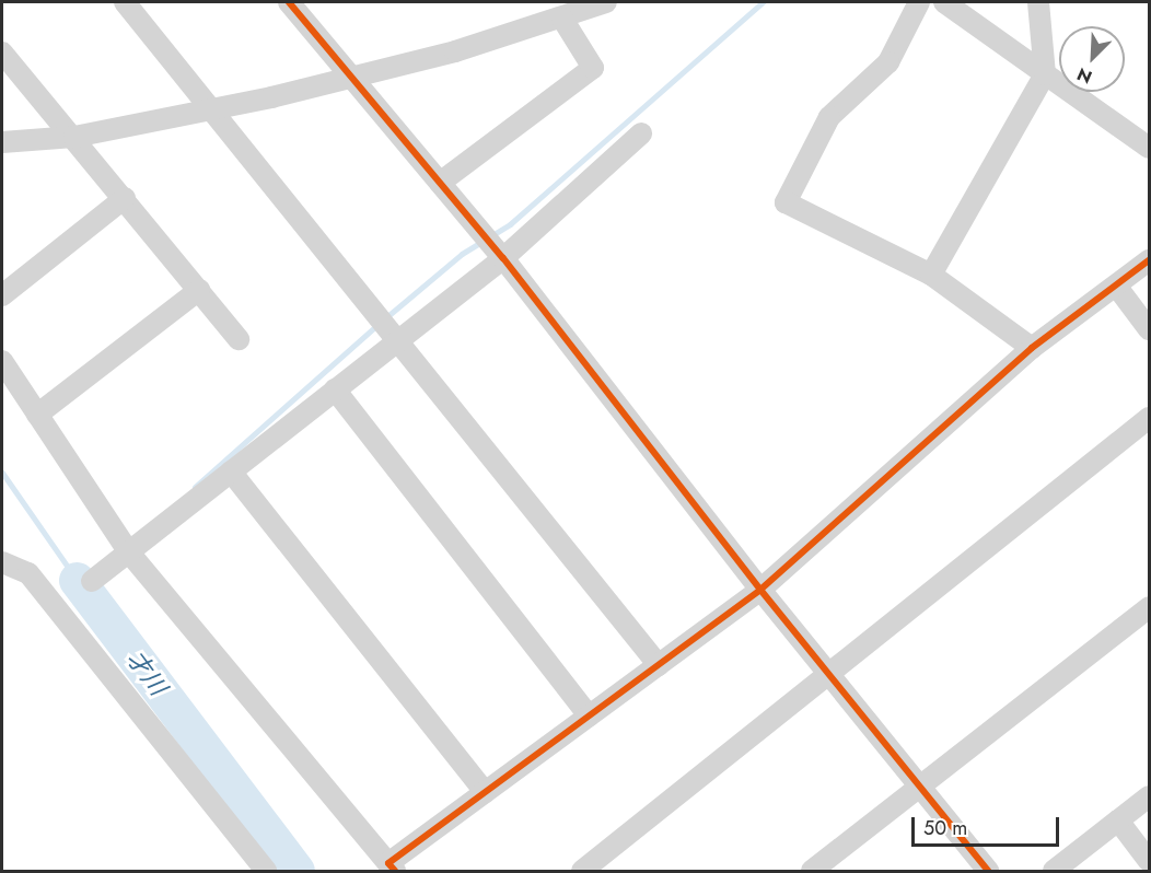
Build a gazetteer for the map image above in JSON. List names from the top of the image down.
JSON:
{
  "water": ["才川"],
  "scale_bar": "50 m",
  "north": "bottom left"
}
